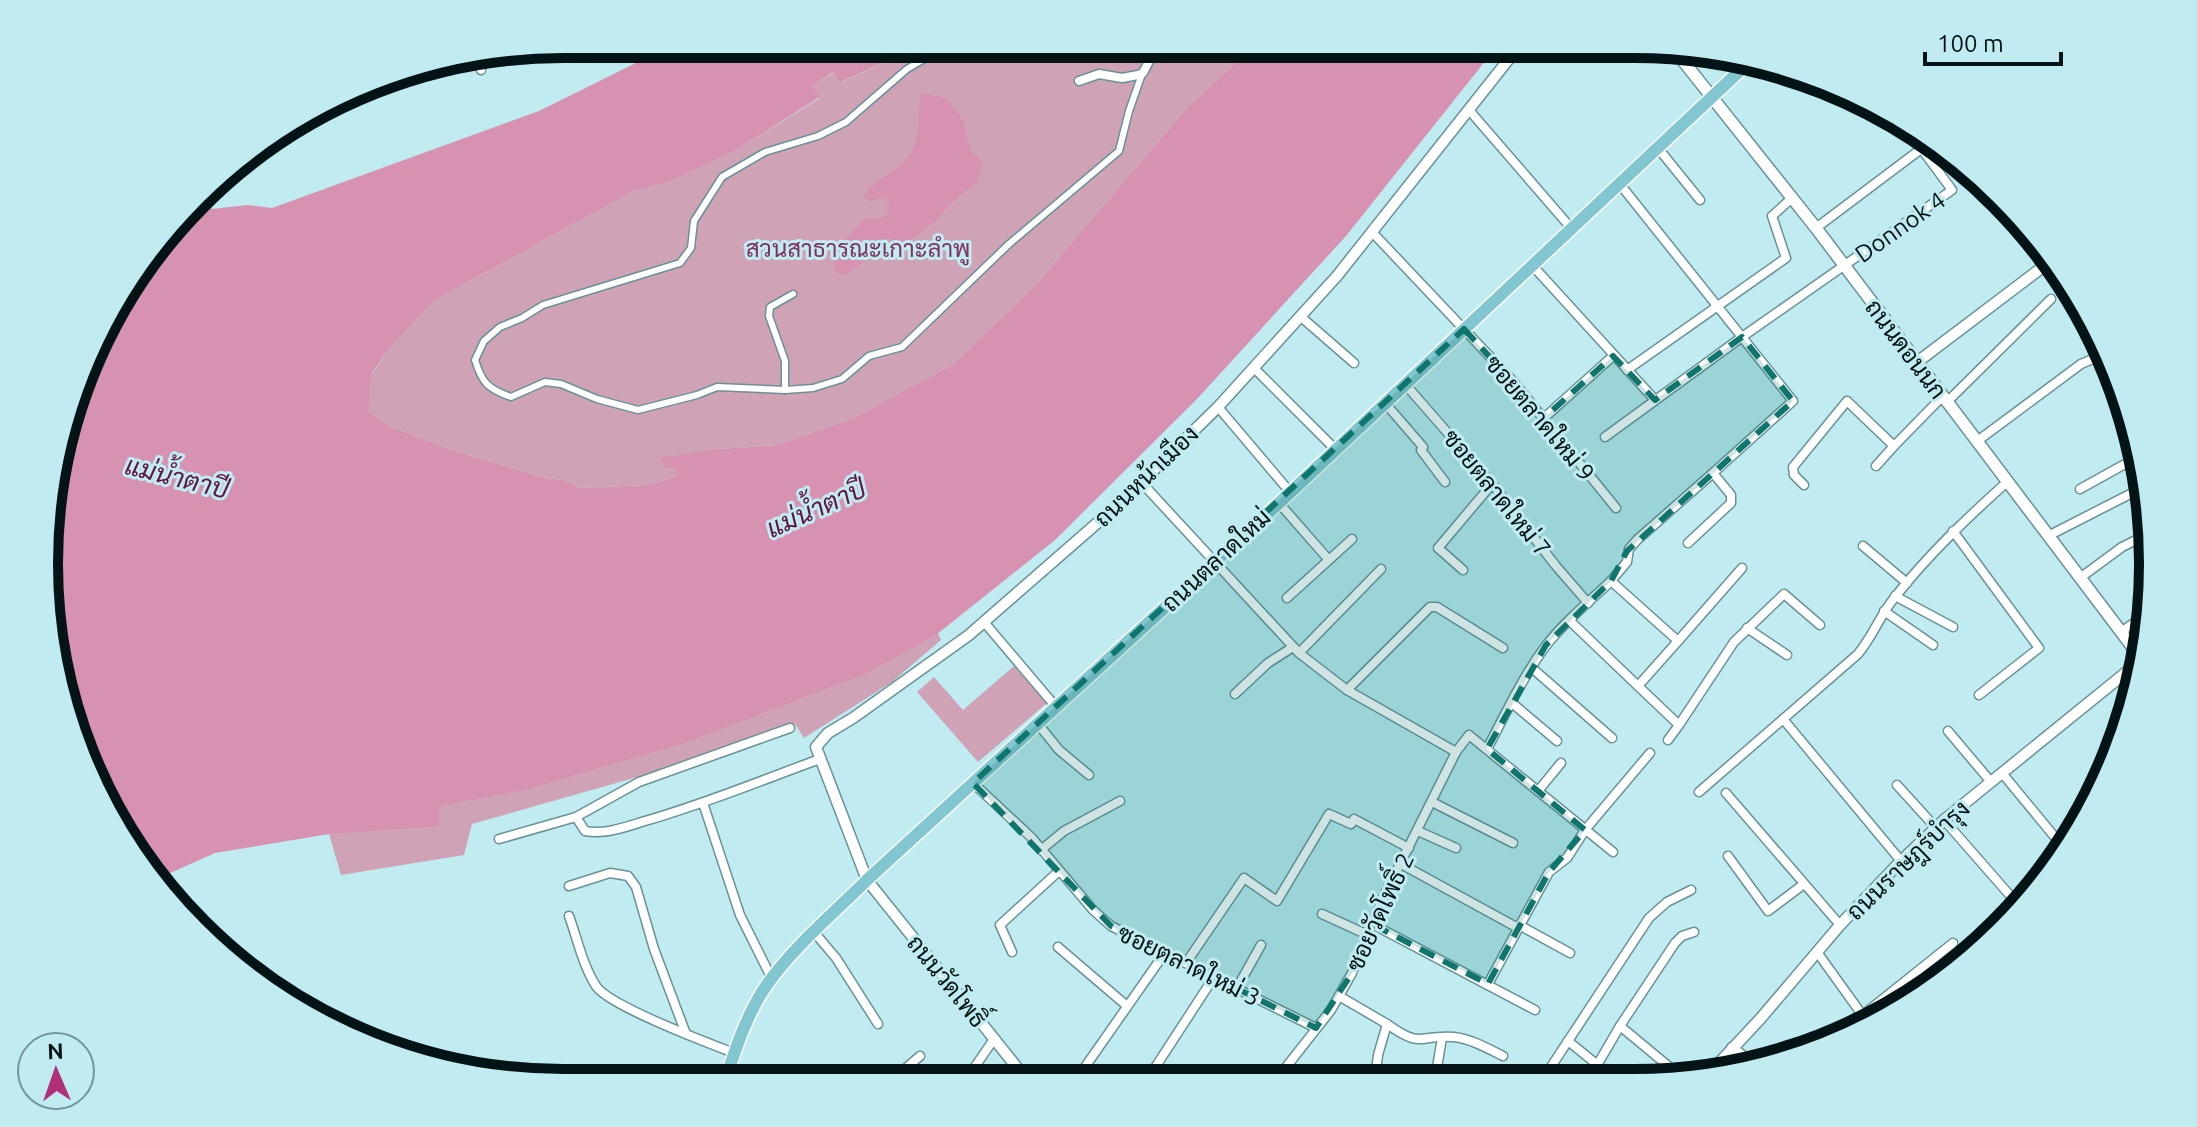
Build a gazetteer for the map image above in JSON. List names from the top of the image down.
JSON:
{
  "streets": {
    "main road": ["ถนนดอนนก", "ถนนตลาดใหม่"],
    "street": [
      "Donnok 4",
      "ซอยตลาดใหม่ 9",
      "ถนนหน้าเมือง",
      "ซอยตลาดใหม่ 7",
      "ถนนราษฎร์บำรุง",
      "ซอยวัดโพธิ์ 2",
      "ซอยตลาดใหม่ 3",
      "ถนนวัดโพธิ์"
    ]
  },
  "crossings": [
    ["Donnok 4", "ถนนดอนนก"],
    ["ถนนดอนนก", "ถนนตลาดใหม่"],
    ["ซอยตลาดใหม่ 9", "ถนนหน้าเมือง"],
    ["ซอยตลาดใหม่ 9", "ถนนตลาดใหม่"],
    ["ซอยตลาดใหม่ 7", "ถนนตลาดใหม่"],
    ["ถนนตลาดใหม่", "ซอยตลาดใหม่ 3"],
    ["ถนนตลาดใหม่", "ถนนวัดโพธิ์"],
    ["ซอยวัดโพธิ์ 2", "ซอยตลาดใหม่ 3"]
  ],
  "water": ["แม่น้ำตาปี"],
  "parks": ["สวนสาธารณะเกาะลำพู"],
  "scale_bar": "100 m",
  "north": "top"
}
